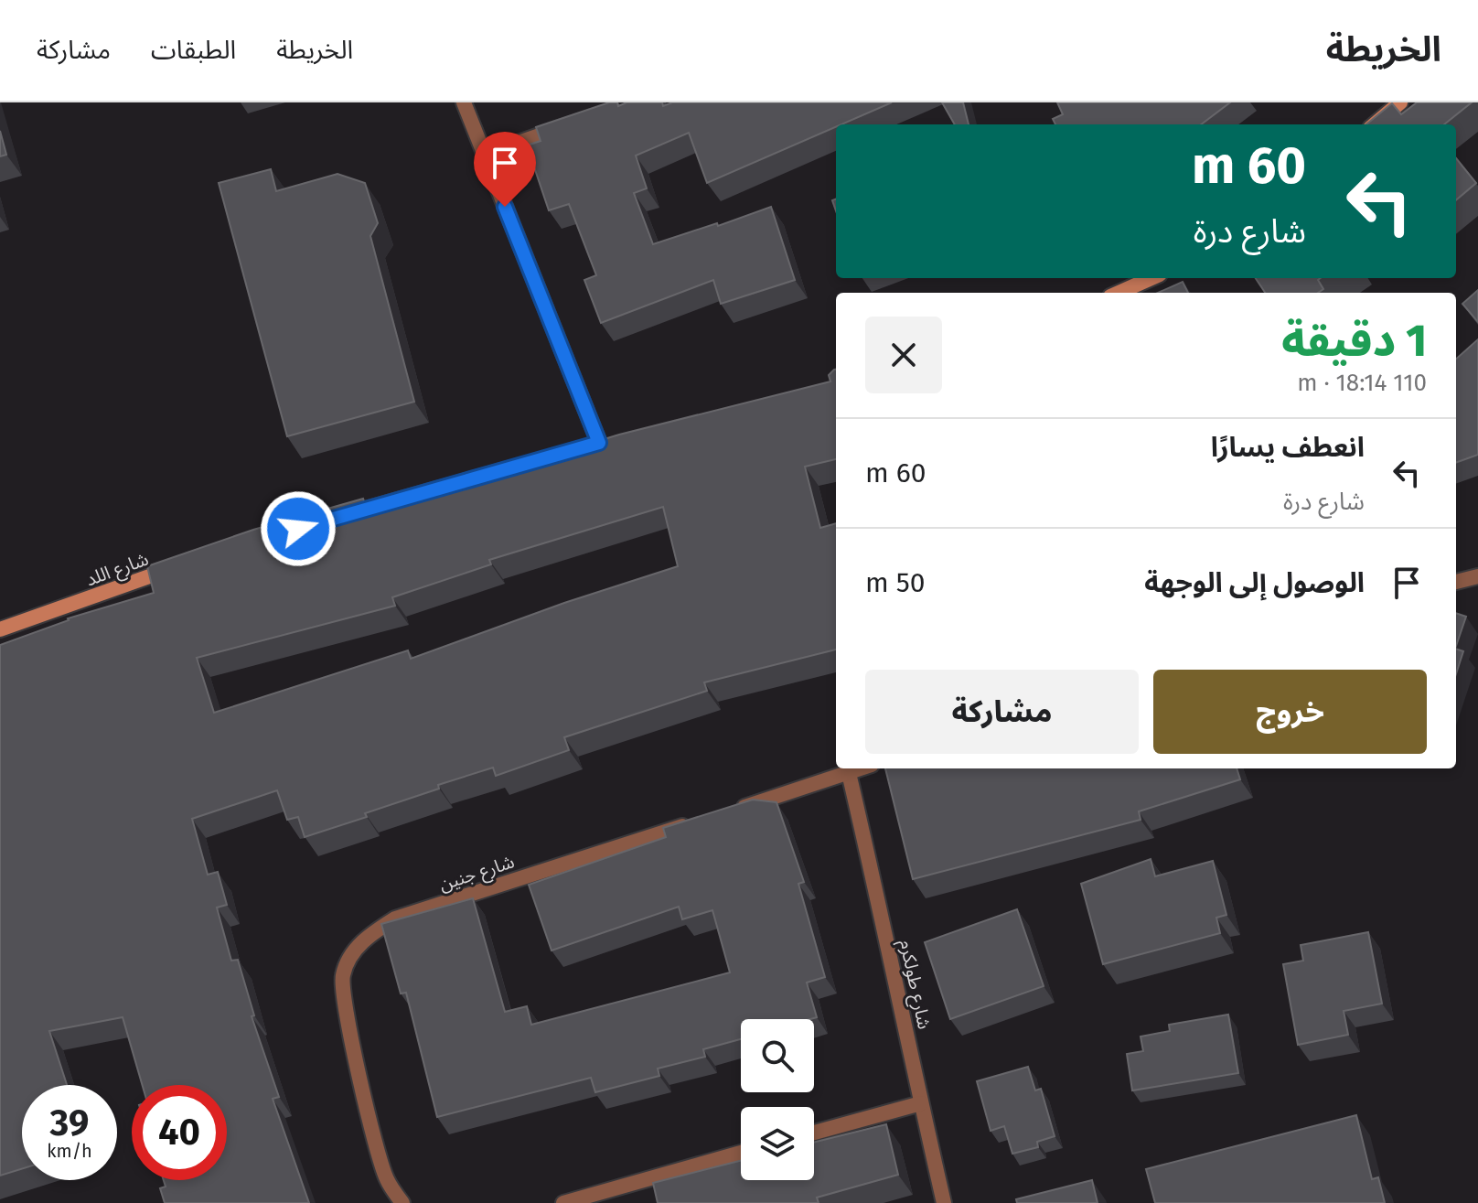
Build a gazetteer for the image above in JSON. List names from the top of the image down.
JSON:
{
  "streets": {
    "street": ["شارع اللد", "شارع جنين", "شارع طولكرم"]
  },
  "page": {
    "header": "الخريطة",
    "nav": ["الخريطة", "الطبقات", "مشاركة"],
    "turn": ["60 m", "شارع درة"],
    "heading": ["1 دقيقة", "110 m · 18:14"],
    "list": [
      {
        "name": "انعطف يسارًا",
        "note": "شارع درة",
        "value": "60 m"
      },
      {
        "name": "الوصول إلى الوجهة",
        "value": "50 m"
      }
    ],
    "buttons": ["خروج", "مشاركة"],
    "speed": "39 km/h",
    "limit": "40"
  }
}
